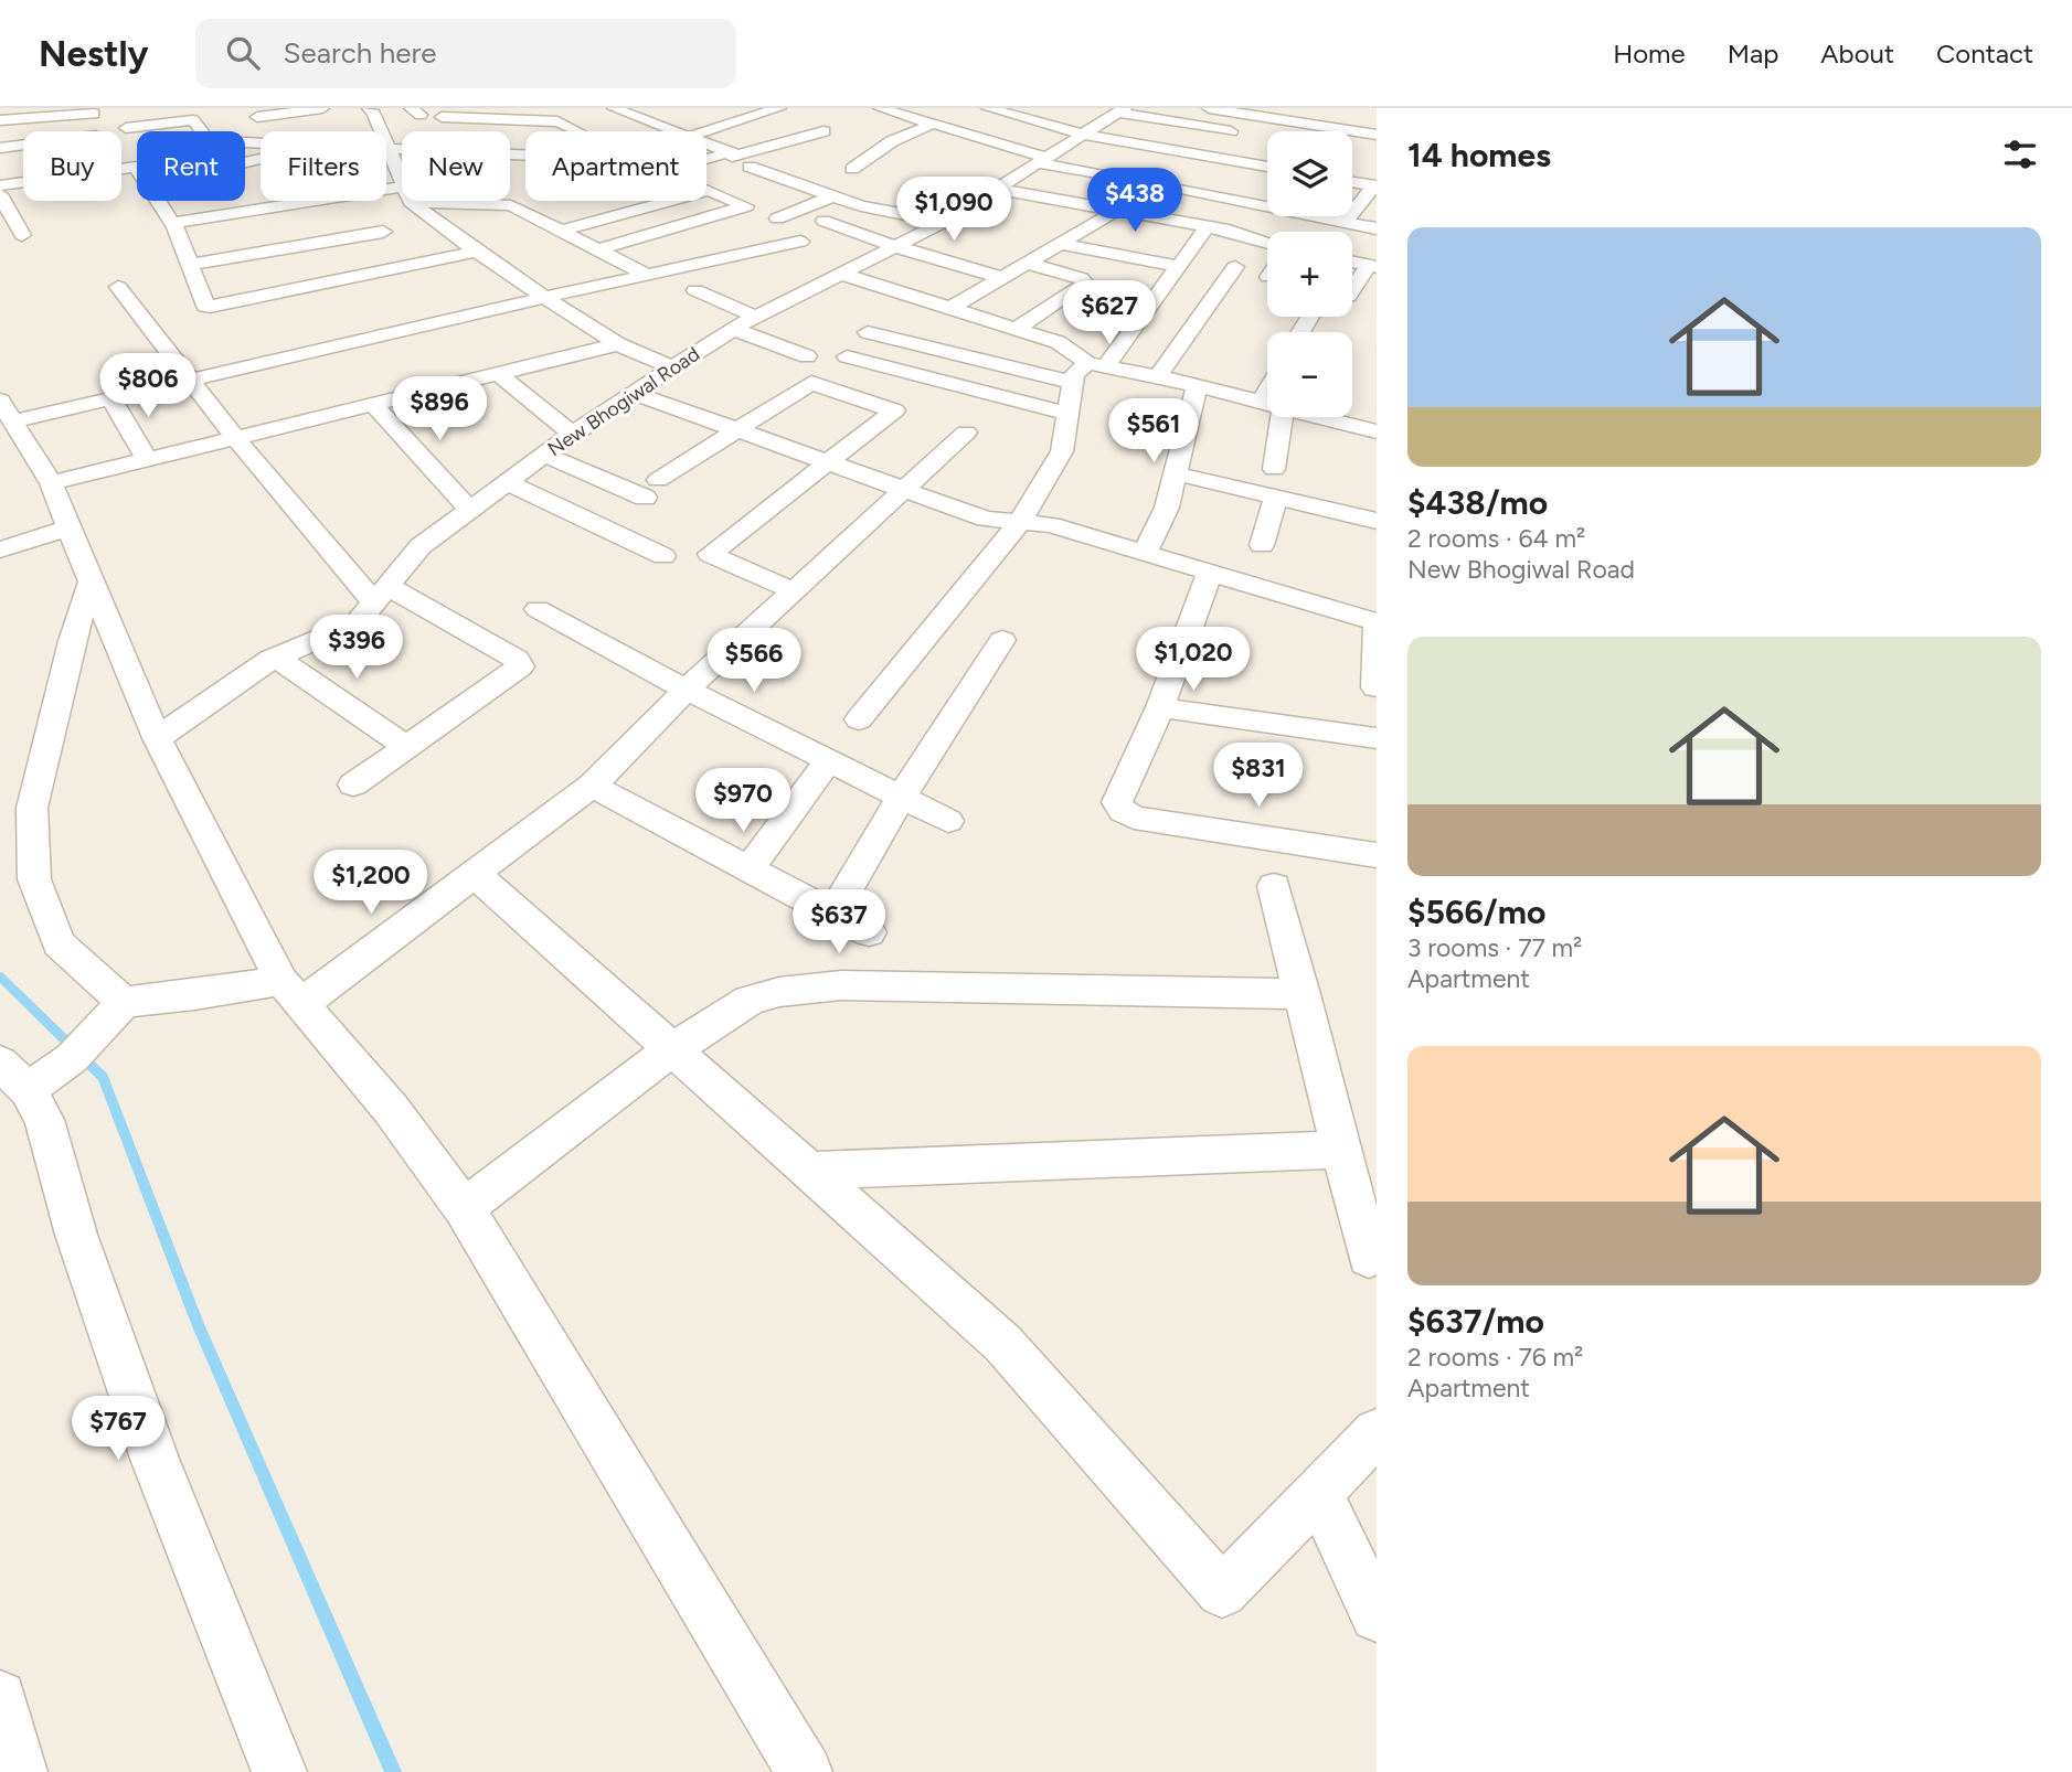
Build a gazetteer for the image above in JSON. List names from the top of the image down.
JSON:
{
  "streets": {
    "street": ["New Bhogiwal Road"]
  },
  "page": {
    "header": "Nestly",
    "search": "Search here",
    "nav": [
      "Home",
      "Map",
      "About",
      "Contact"
    ],
    "heading": "14 homes",
    "map_buttons": ["+", "−"],
    "chip": [
      "Buy",
      "Rent",
      "Filters",
      "New",
      "Apartment"
    ],
    "price": [
      "$438",
      "$1,090",
      "$627",
      "$806",
      "$896",
      "$561",
      "$396",
      "$1,020",
      "$566",
      "$831",
      "$970",
      "$1,200",
      "$637",
      "$767"
    ],
    "list": [
      {
        "name": "$438/mo",
        "note": "2 rooms · 64 m² · New Bhogiwal Road"
      },
      {
        "name": "$566/mo",
        "note": "3 rooms · 77 m² · Apartment"
      },
      {
        "name": "$637/mo",
        "note": "2 rooms · 76 m² · Apartment"
      }
    ]
  }
}
